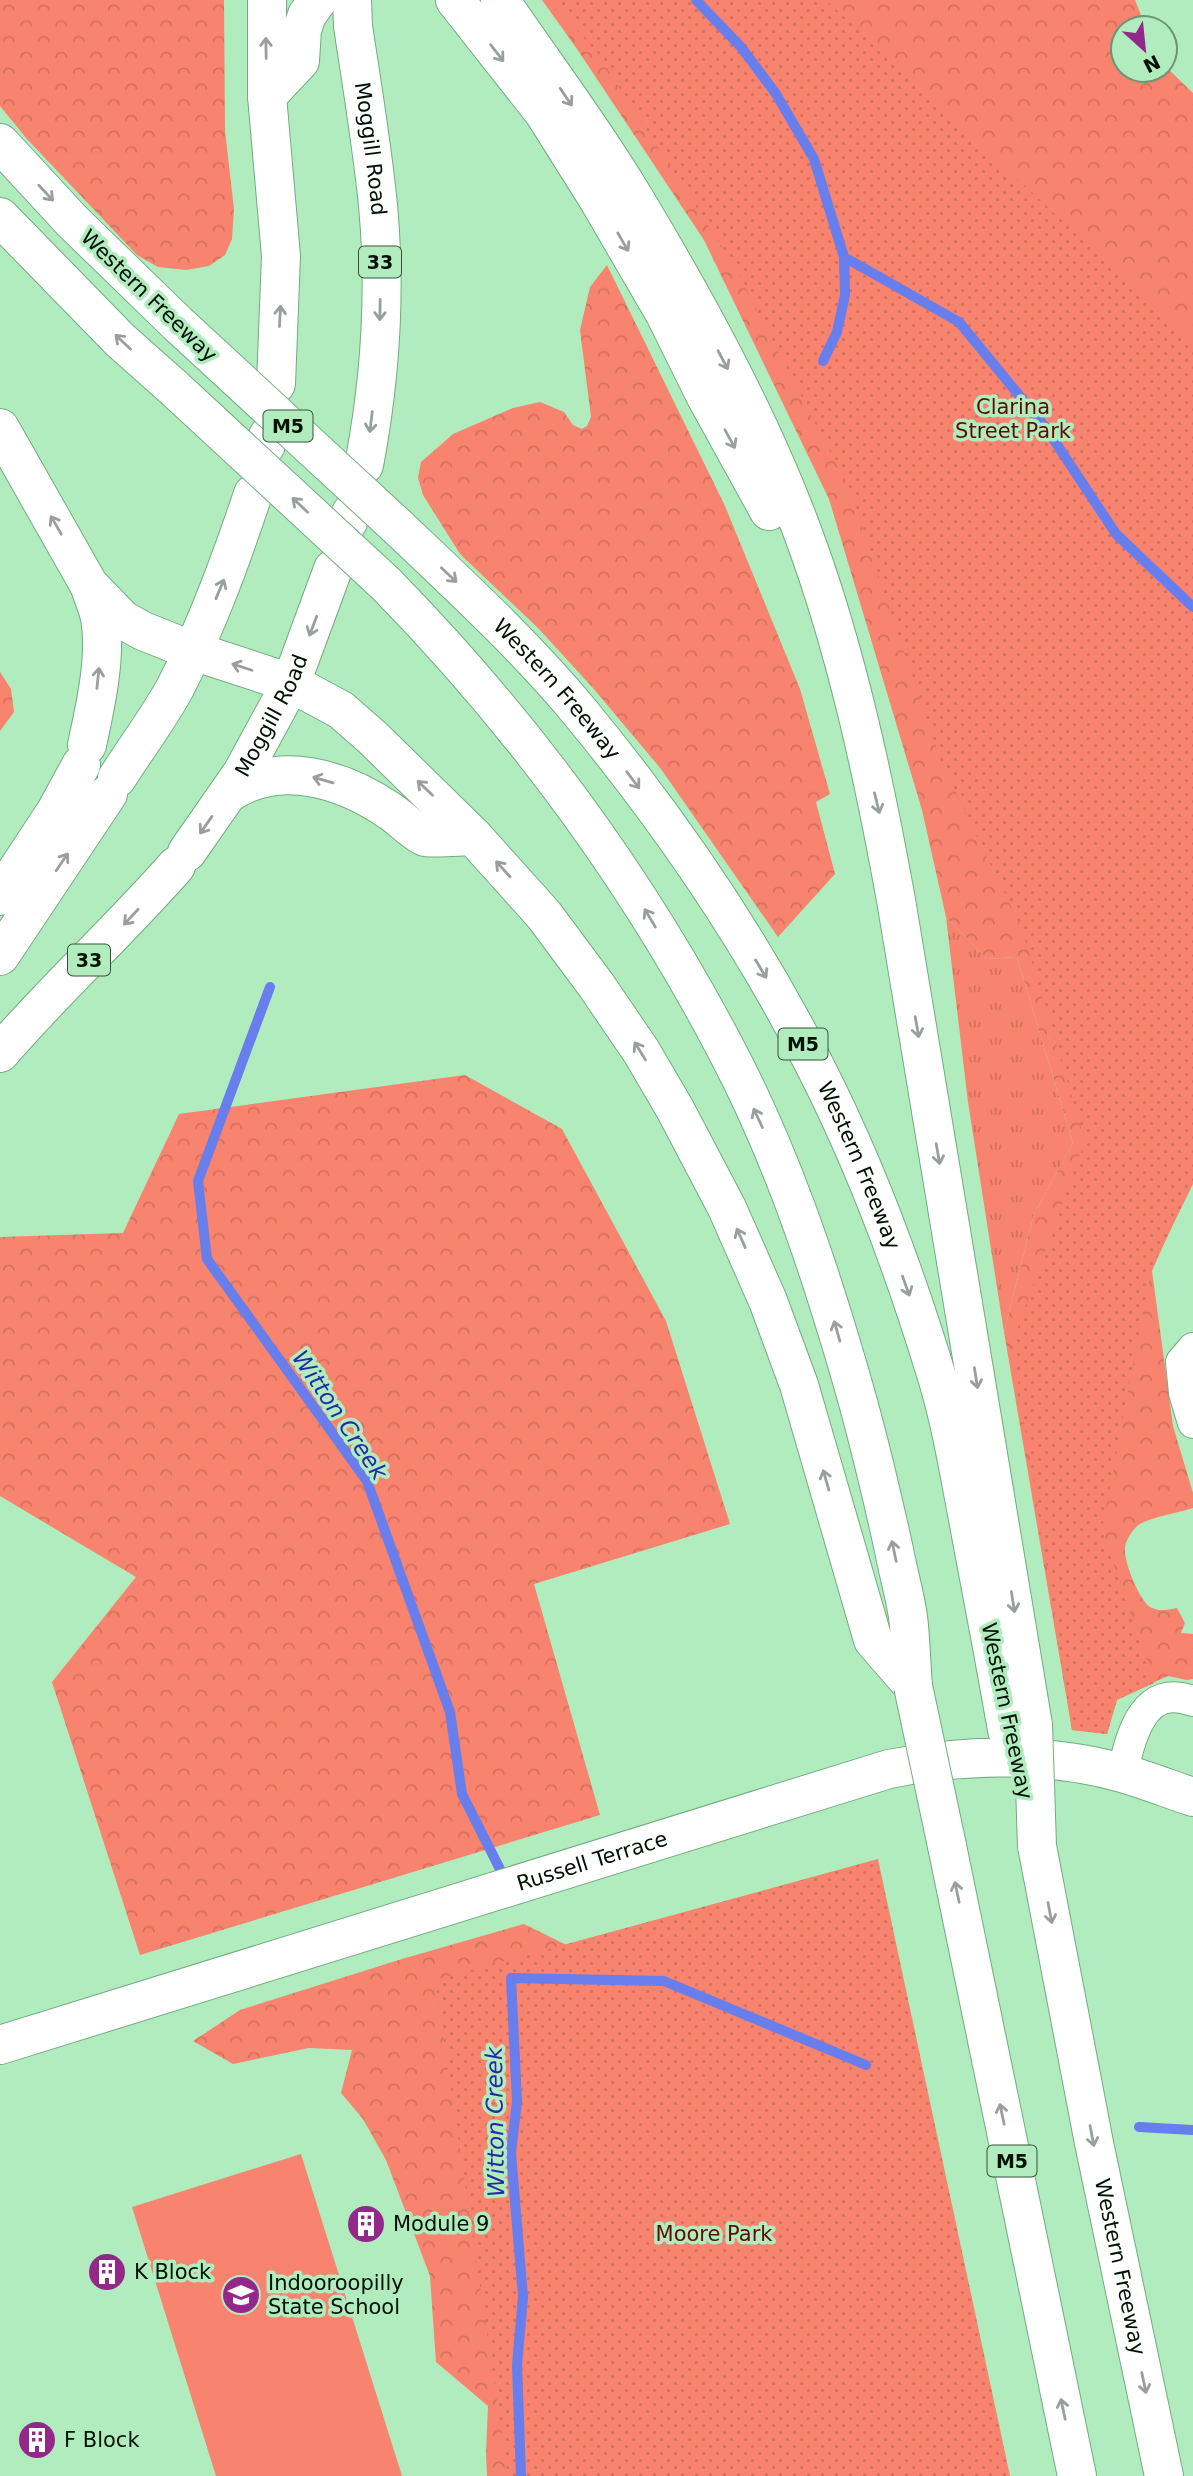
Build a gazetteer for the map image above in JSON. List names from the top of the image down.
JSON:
{
  "streets": {
    "main road": [
      "Moggill Road",
      "33",
      "Western Freeway",
      "M5",
      "Russell Terrace"
    ]
  },
  "water": ["Witton Creek"],
  "parks": ["Clarina Street Park", "Moore Park"],
  "places": {
    "building": ["Module 9", "K Block", "F Block"],
    "school or university": ["Indooroopilly State School"]
  },
  "north": "bottom right"
}
